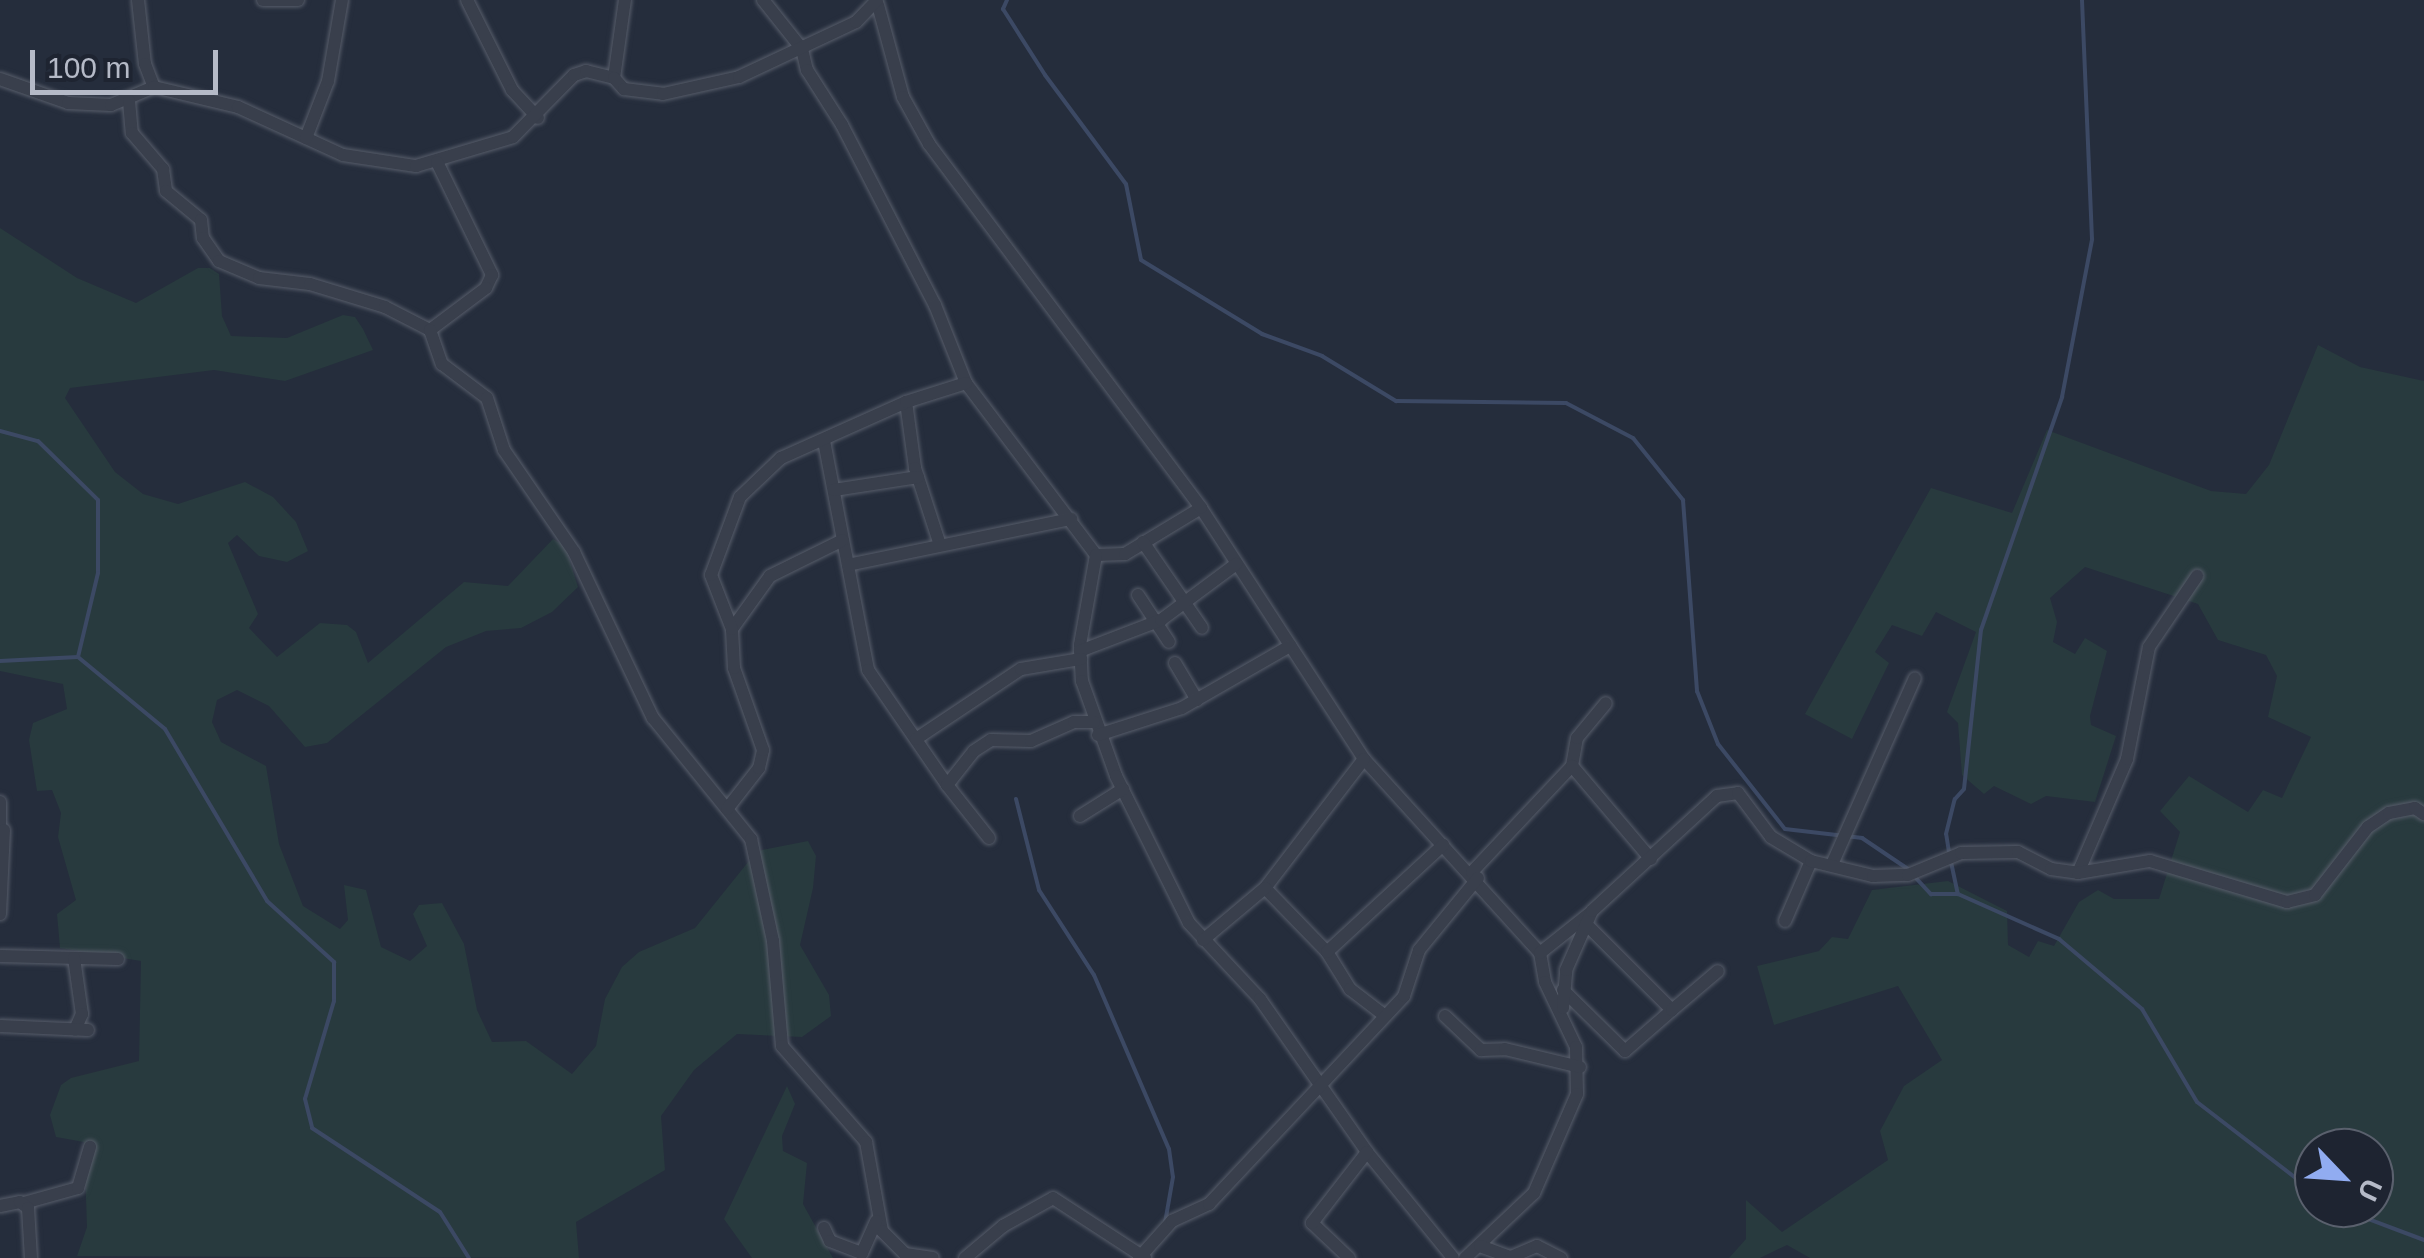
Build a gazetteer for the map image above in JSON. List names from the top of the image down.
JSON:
{
  "scale_bar": "100 m",
  "north": "bottom right"
}
